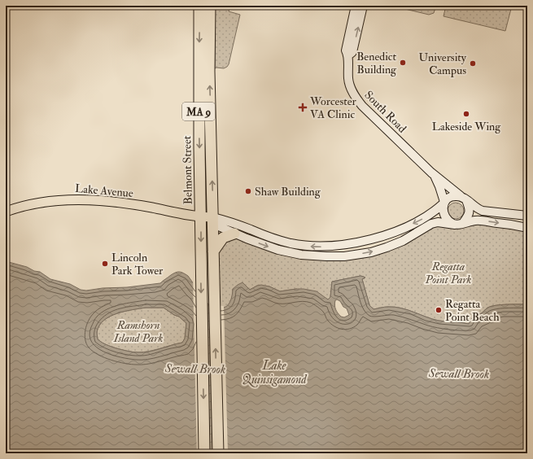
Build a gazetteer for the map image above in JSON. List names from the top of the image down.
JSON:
{
  "streets": {
    "highway": ["MA 9", "Belmont Street"],
    "main road": ["South Road", "Lake Avenue"]
  },
  "crossings": [
    ["MA 9", "Lake Avenue"],
    ["Belmont Street", "Lake Avenue"]
  ],
  "water": ["Lake Quinsigamond", "Sewall Brook"],
  "parks": ["Regatta Point Park", "Ramshorn Island Park"],
  "places": {
    "other": [
      "Benedict Building",
      "University Campus",
      "Lakeside Wing",
      "Shaw Building",
      "Lincoln Park Tower",
      "Regatta Point Beach"
    ],
    "health": ["Worcester VA Clinic"]
  }
}
